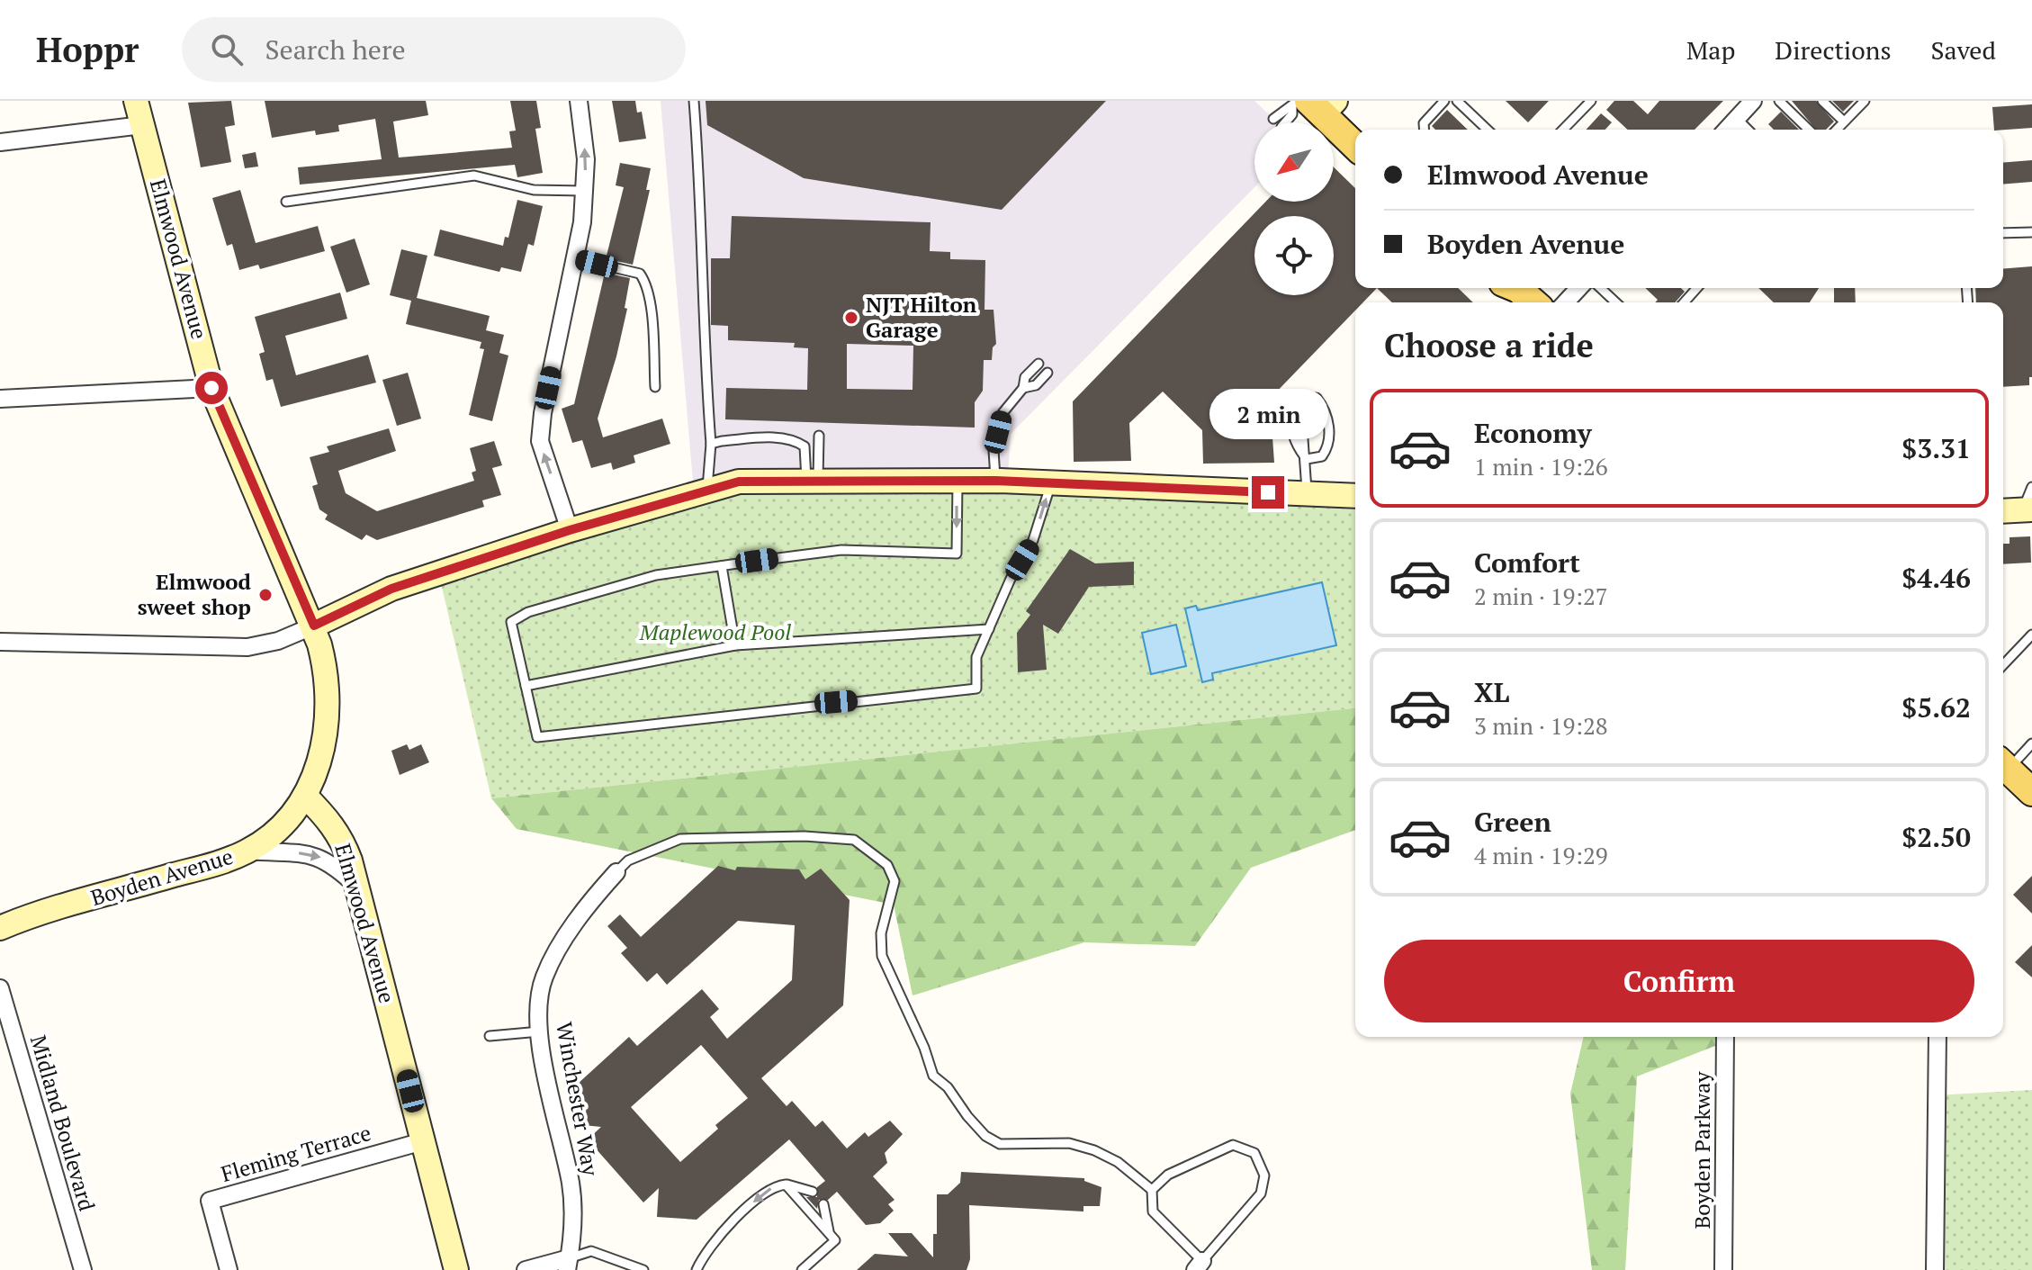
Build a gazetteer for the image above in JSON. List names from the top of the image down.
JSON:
{
  "streets": {
    "street": [
      "Elmwood Avenue",
      "Boyden Avenue",
      "Winchester Way",
      "Midland Boulevard",
      "Boyden Parkway",
      "Fleming Terrace"
    ]
  },
  "crossings": [
    ["Elmwood Avenue", "Boyden Avenue"],
    ["Elmwood Avenue", "Fleming Terrace"]
  ],
  "parks": ["Maplewood Pool"],
  "places": ["NJT Hilton Garage", "Elmwood sweet shop"],
  "north": "bottom left",
  "page": {
    "header": "Hoppr",
    "search": "Search here",
    "nav": ["Map", "Directions", "Saved"],
    "banner": ["Elmwood Avenue", "Boyden Avenue"],
    "heading": "Choose a ride",
    "bubble": "2 min",
    "list": [
      {
        "name": "Economy",
        "note": "1 min · 19:26",
        "value": "$3.31"
      },
      {
        "name": "Comfort",
        "note": "2 min · 19:27",
        "value": "$4.46"
      },
      {
        "name": "XL",
        "note": "3 min · 19:28",
        "value": "$5.62"
      },
      {
        "name": "Green",
        "note": "4 min · 19:29",
        "value": "$2.50"
      }
    ],
    "buttons": "Confirm"
  }
}
